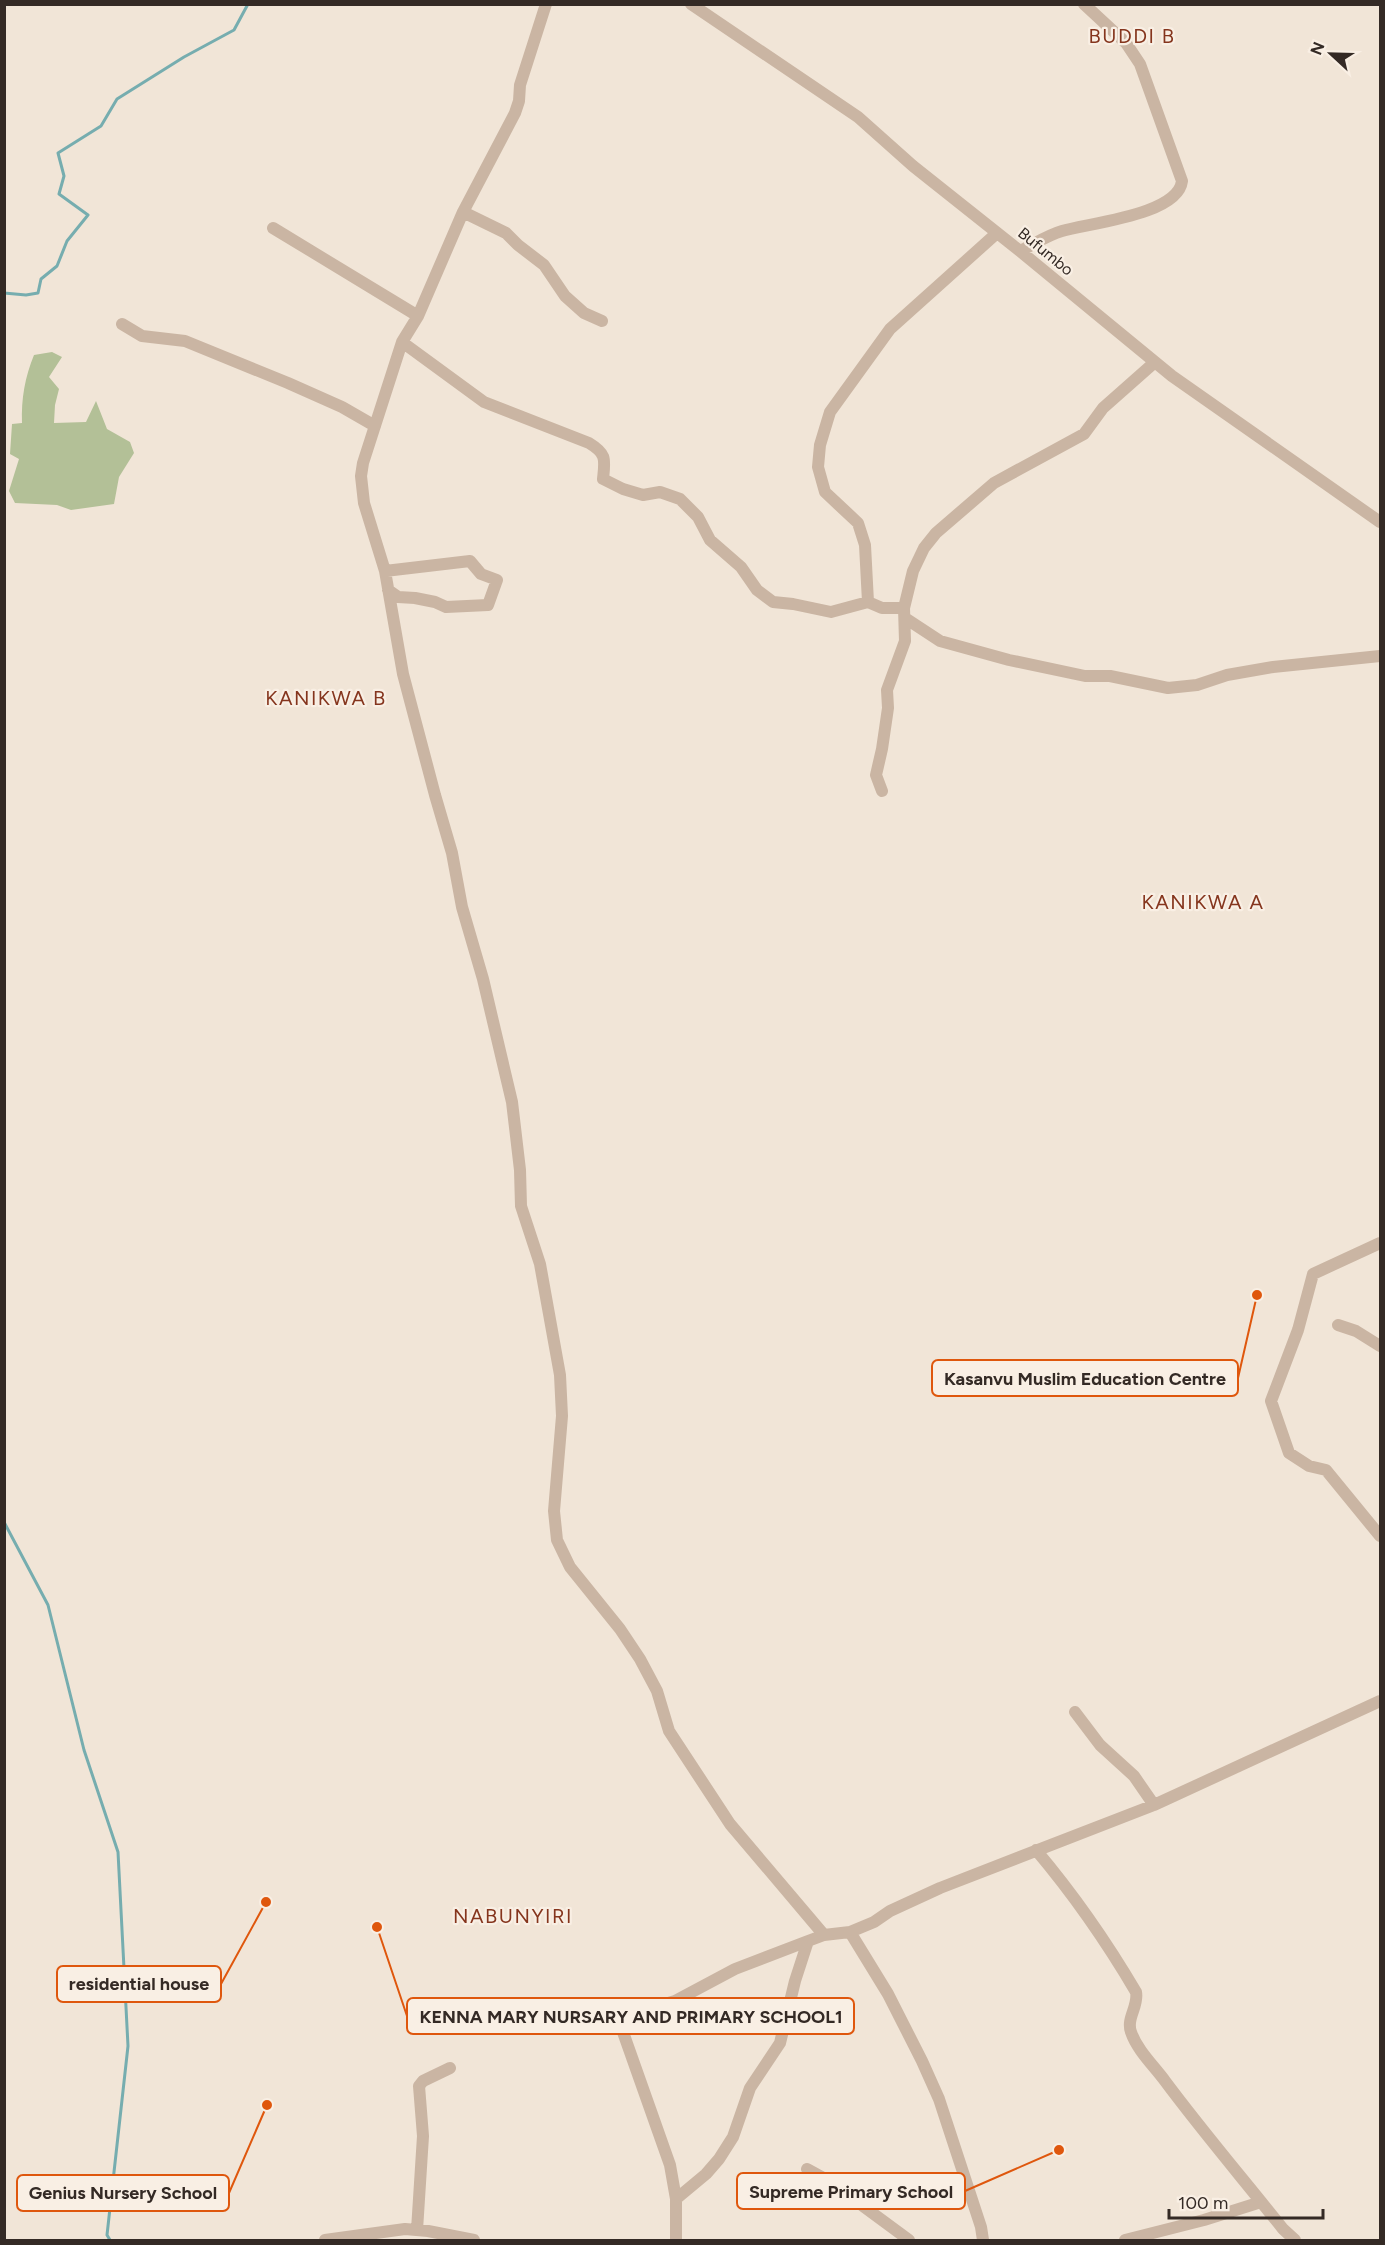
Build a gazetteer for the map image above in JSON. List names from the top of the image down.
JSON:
{
  "streets": {
    "street": ["Bufumbo"]
  },
  "districts": [
    "BUDDI B",
    "KANIKWA B",
    "KANIKWA A",
    "NABUNYIRI"
  ],
  "places": [
    "Kasanvu Muslim Education Centre",
    "residential house",
    "KENNA MARY NURSARY AND PRIMARY SCHOOL1",
    "Genius Nursery School",
    "Supreme Primary School"
  ],
  "scale_bar": "100 m",
  "north": "left"
}
